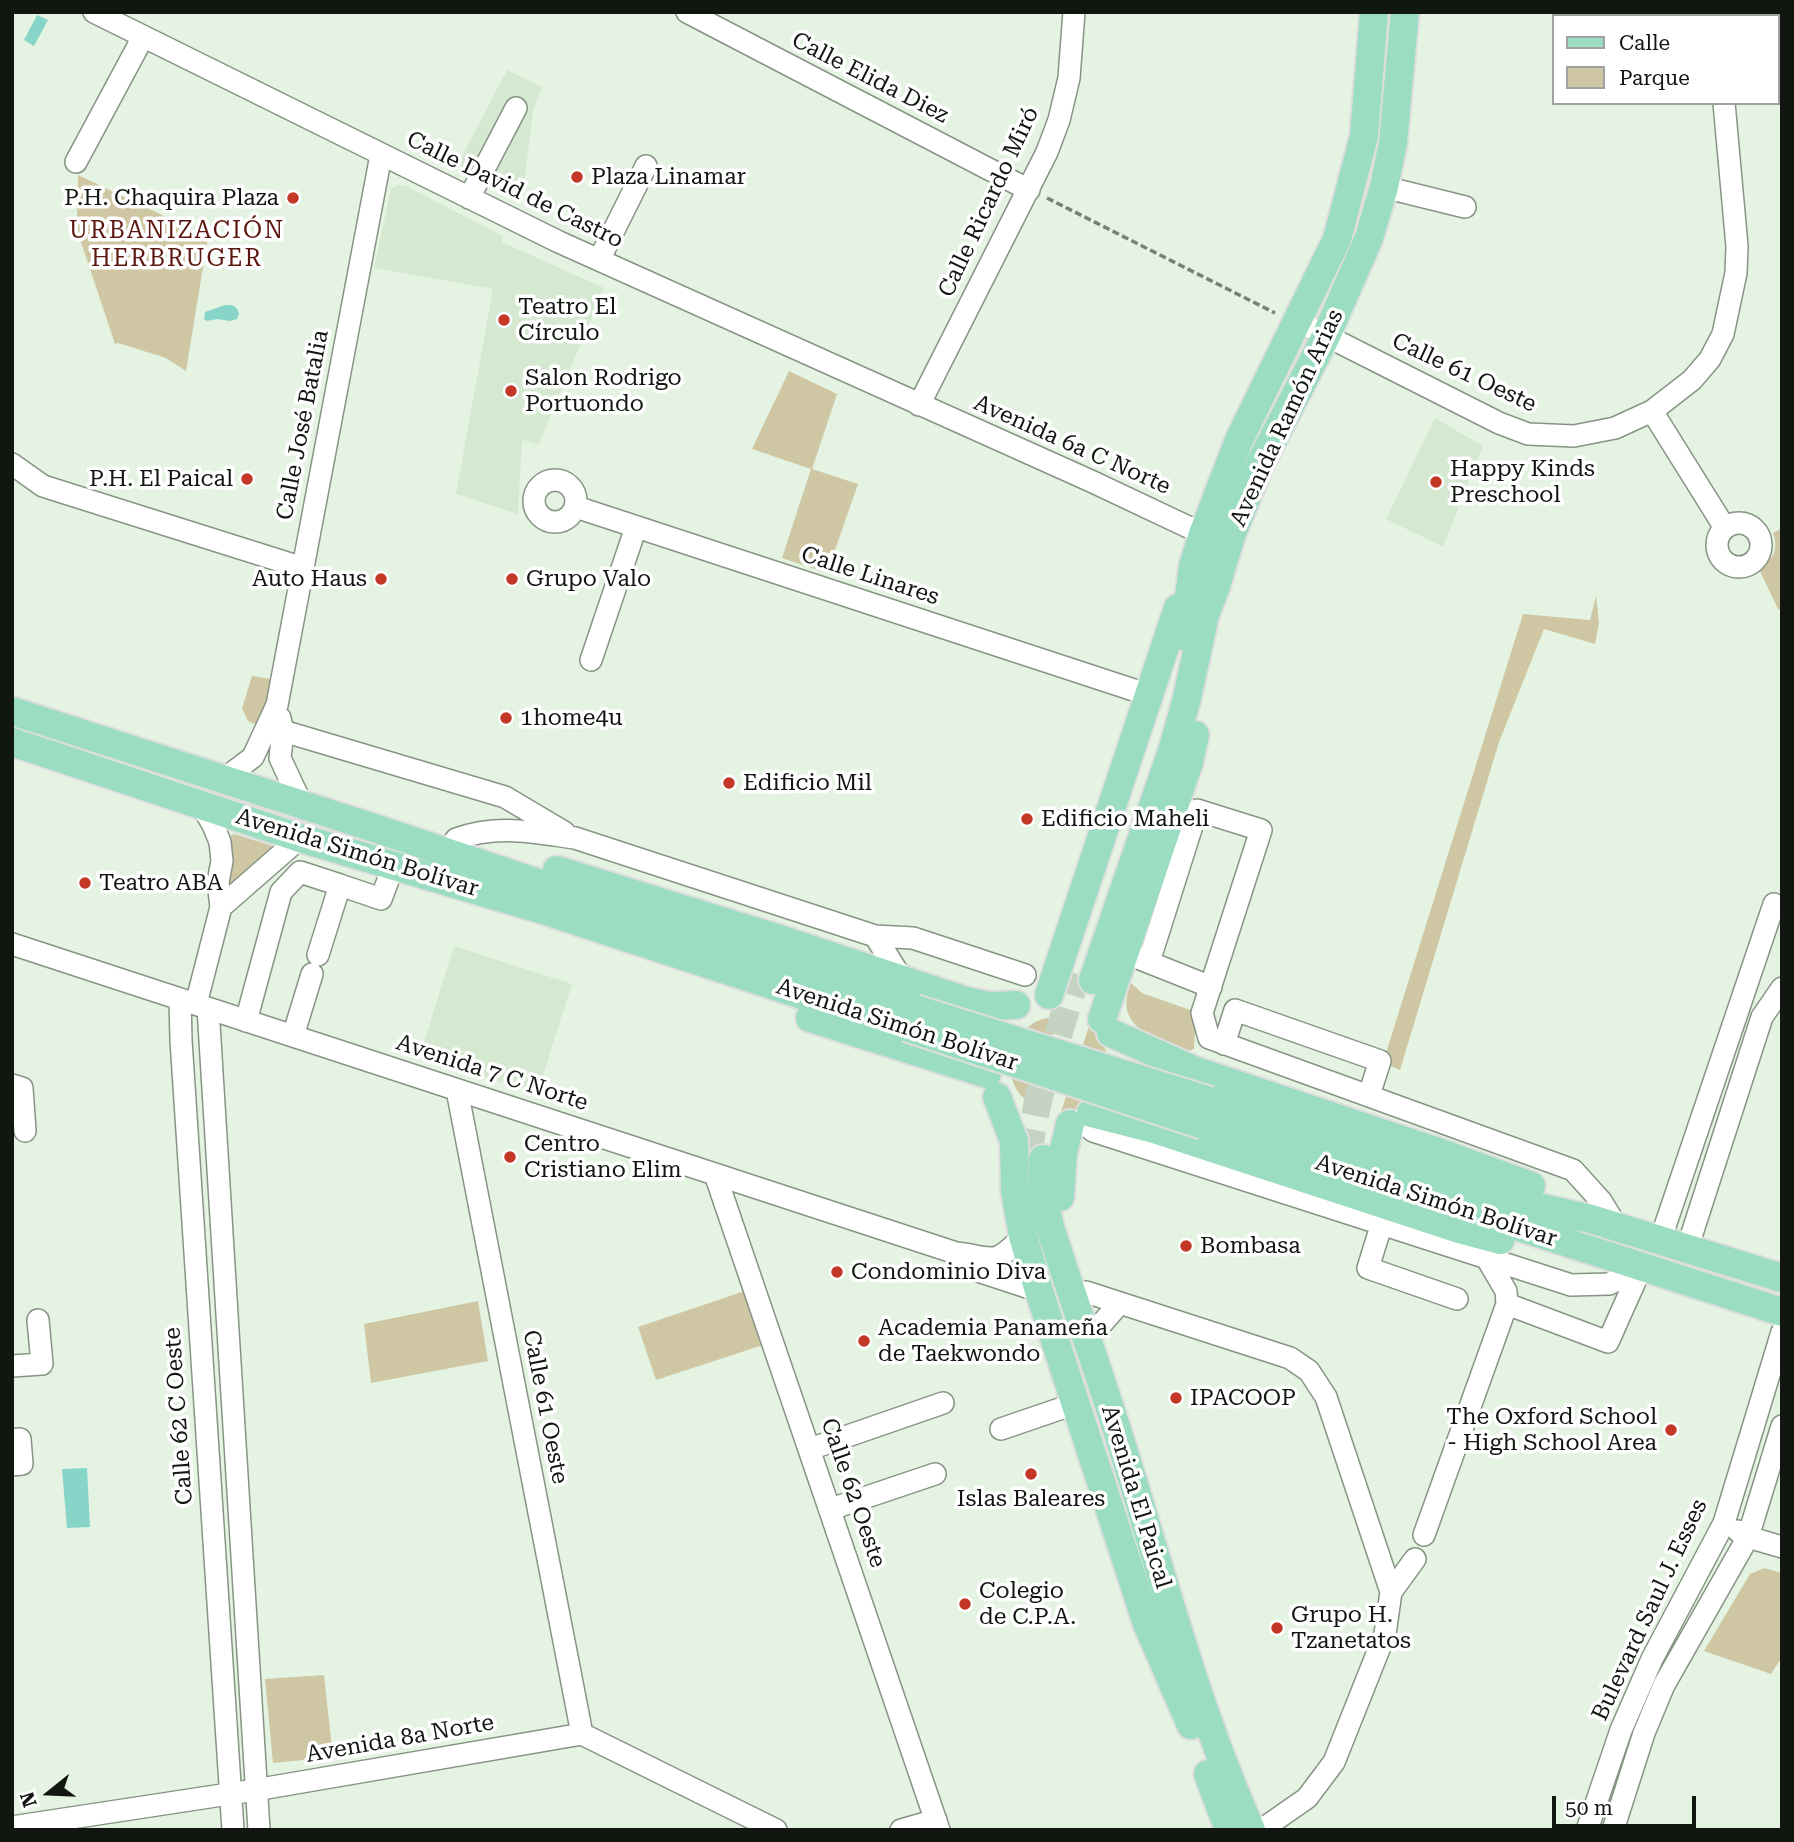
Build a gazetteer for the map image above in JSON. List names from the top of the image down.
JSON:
{
  "streets": {
    "main road": ["Avenida Ramón Arias", "Avenida Simón Bolívar", "Avenida El Paical"],
    "street": [
      "Calle Elida Diez",
      "Calle David de Castro",
      "Calle Ricardo Miró",
      "Calle 61 Oeste",
      "Calle José Batalia",
      "Avenida 6a C Norte",
      "Calle Linares",
      "Avenida 7 C Norte",
      "Calle 62 C Oeste",
      "Calle 62 Oeste",
      "Bulevard Saul J. Esses",
      "Avenida 8a Norte"
    ]
  },
  "crossings": [
    ["Calle Elida Diez", "Calle Ricardo Miró"],
    ["Calle David de Castro", "Calle Ricardo Miró"],
    ["Calle David de Castro", "Calle José Batalia"],
    ["Calle David de Castro", "Avenida 6a C Norte"],
    ["Calle Ricardo Miró", "Avenida 6a C Norte"],
    ["Calle 61 Oeste", "Avenida Ramón Arias"],
    ["Calle 61 Oeste", "Avenida 7 C Norte"],
    ["Calle 61 Oeste", "Avenida 8a Norte"],
    ["Avenida Ramón Arias", "Avenida 6a C Norte"],
    ["Calle José Batalia", "Avenida Simón Bolívar"],
    ["Avenida Simón Bolívar", "Calle 62 C Oeste"],
    ["Avenida 7 C Norte", "Calle 62 C Oeste"],
    ["Avenida 7 C Norte", "Calle 62 Oeste"],
    ["Calle 62 C Oeste", "Avenida 8a Norte"]
  ],
  "districts": ["URBANIZACIÓN HERBRUGER"],
  "places": [
    "Plaza Linamar",
    "P.H. Chaquira Plaza",
    "Teatro El Círculo",
    "Salon Rodrigo Portuondo",
    "P.H. El Paical",
    "Happy Kinds Preschool",
    "Auto Haus",
    "Grupo Valo",
    "1home4u",
    "Edificio Mil",
    "Edificio Maheli",
    "Teatro ABA",
    "Centro Cristiano Elim",
    "Bombasa",
    "Condominio Diva",
    "Academia Panameña de Taekwondo",
    "IPACOOP",
    "The Oxford School - High School Area",
    "Islas Baleares",
    "Colegio de C.P.A.",
    "Grupo H. Tzanetatos"
  ],
  "legend": ["Calle", "Parque"],
  "scale_bar": "50 m",
  "north": "left"
}
